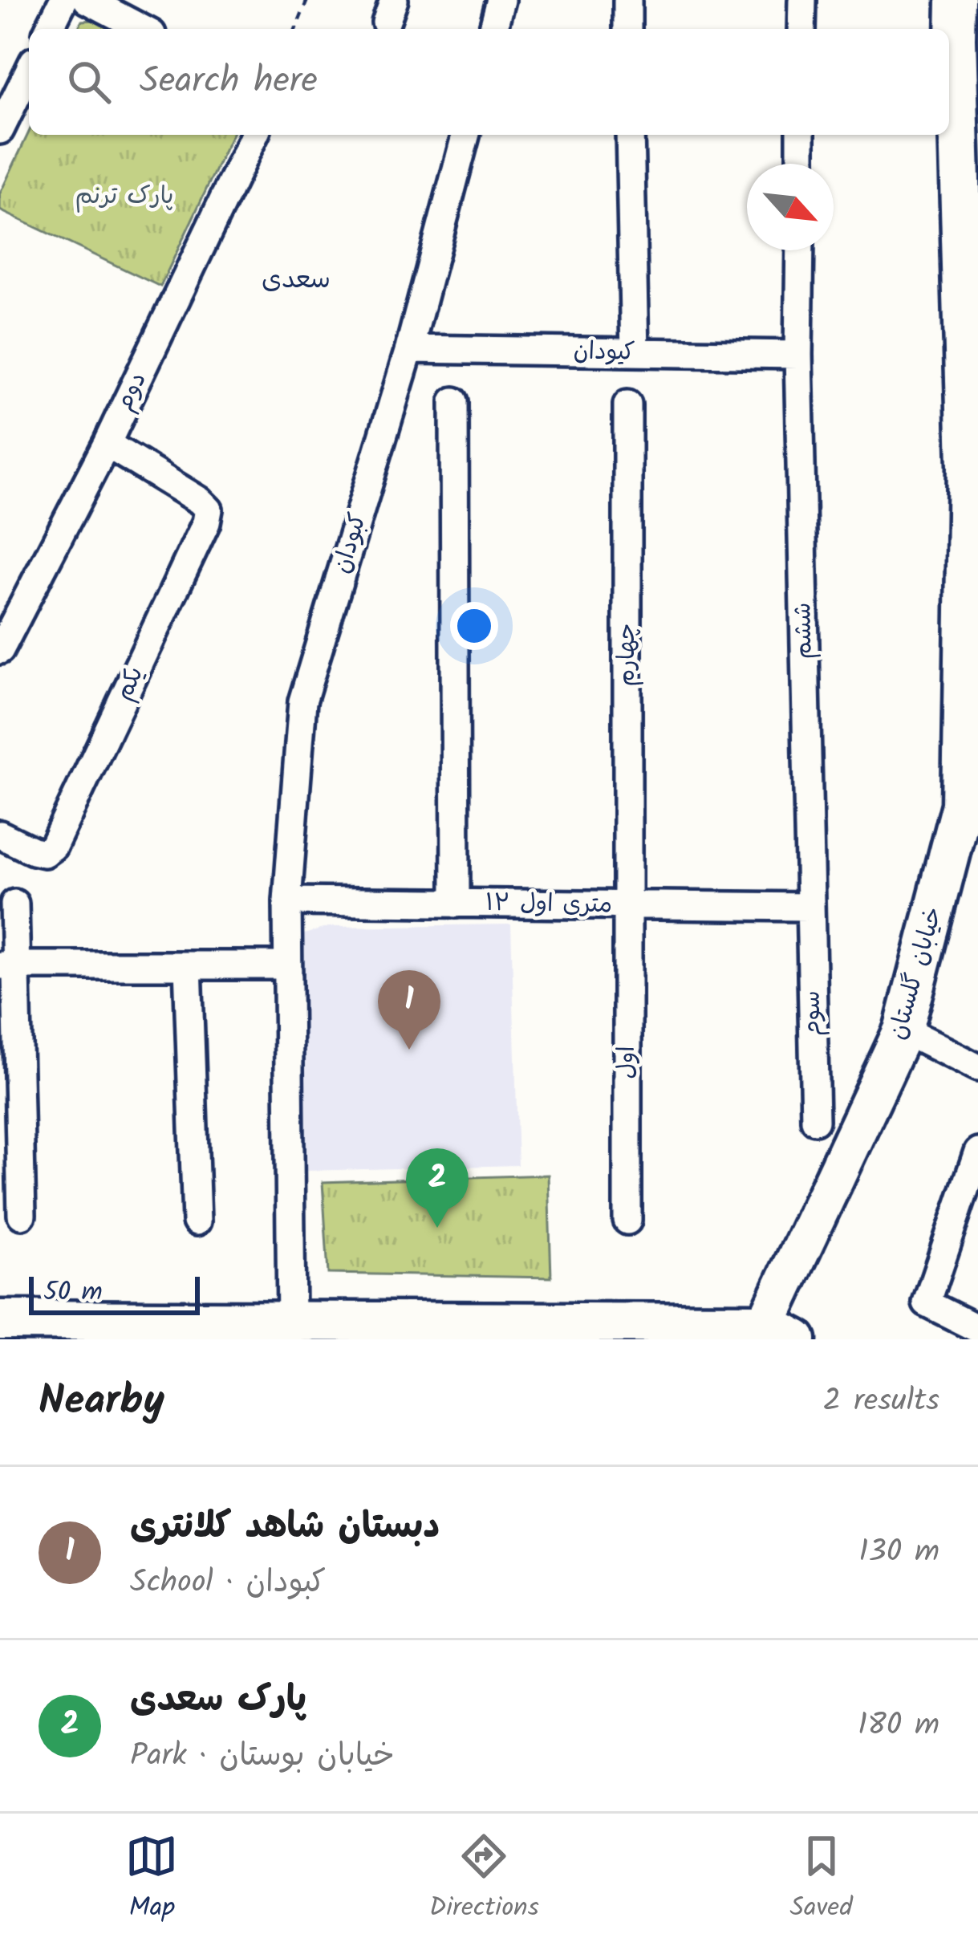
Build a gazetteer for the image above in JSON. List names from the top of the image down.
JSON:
{
  "streets": {
    "street": [
      "کیودان",
      "دوم",
      "کبودان",
      "ششم",
      "چهارم",
      "یکم",
      "۱۲ متری اول",
      "خیابان گلستان",
      "سوم",
      "اول"
    ]
  },
  "crossings": [
    ["کیودان", "کبودان"],
    ["کیودان", "ششم"],
    ["دوم", "یکم"],
    ["کبودان", "۱۲ متری اول"],
    ["ششم", "۱۲ متری اول"],
    ["ششم", "سوم"],
    ["چهارم", "۱۲ متری اول"],
    ["چهارم", "اول"],
    ["۱۲ متری اول", "سوم"],
    ["۱۲ متری اول", "اول"]
  ],
  "districts": ["سعدی"],
  "parks": ["پارک ترنم"],
  "scale_bar": "50 m",
  "north": "bottom right",
  "page": {
    "search": "Search here",
    "pins": ["1", "2"],
    "scale": "50 m",
    "heading": ["Nearby", "2 results"],
    "list": [
      {
        "mark": "1",
        "name": "دبستان شاهد کلانتری",
        "note": "School · کبودان",
        "value": "130 m"
      },
      {
        "mark": "2",
        "name": "پارک سعدی",
        "note": "Park · خیابان بوستان",
        "value": "180 m"
      }
    ],
    "nav": ["Map", "Directions", "Saved"]
  }
}
